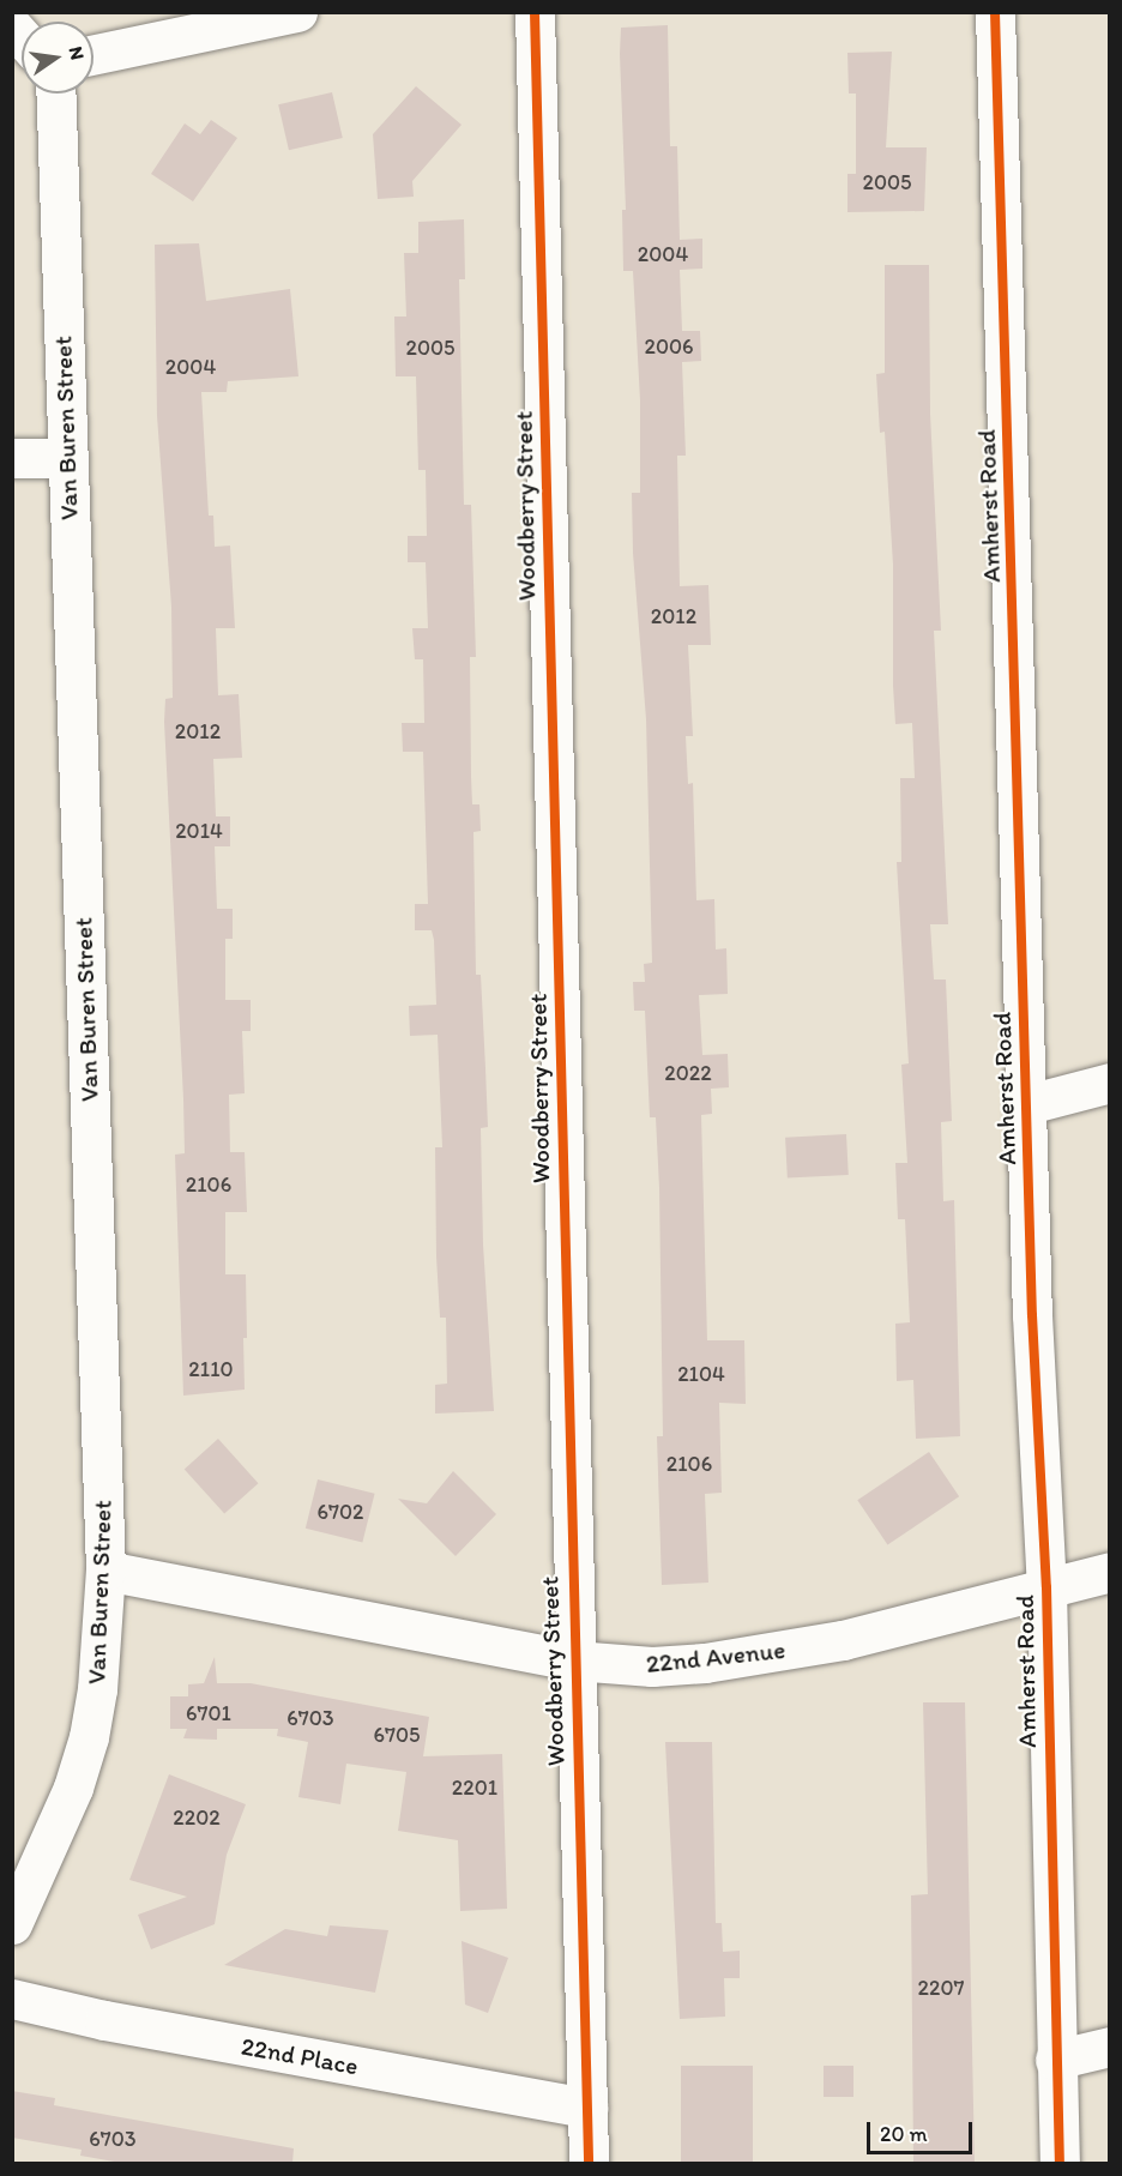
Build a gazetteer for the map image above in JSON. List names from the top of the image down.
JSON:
{
  "streets": {
    "street": [
      "Van Buren Street",
      "Woodberry Street",
      "Amherst Road",
      "22nd Avenue",
      "22nd Place"
    ]
  },
  "crossings": [
    ["Van Buren Street", "22nd Avenue"],
    ["Woodberry Street", "22nd Avenue"],
    ["Woodberry Street", "22nd Place"],
    ["Amherst Road", "22nd Avenue"]
  ],
  "house_numbers": [
    "2005",
    "2004",
    "2006",
    "2005",
    "2004",
    "2012",
    "2012",
    "2014",
    "2022",
    "2106",
    "2110",
    "2104",
    "2106",
    "6702",
    "6701",
    "6703",
    "6705",
    "2201",
    "2202",
    "2207",
    "6703"
  ],
  "scale_bar": "20 m",
  "north": "right"
}
